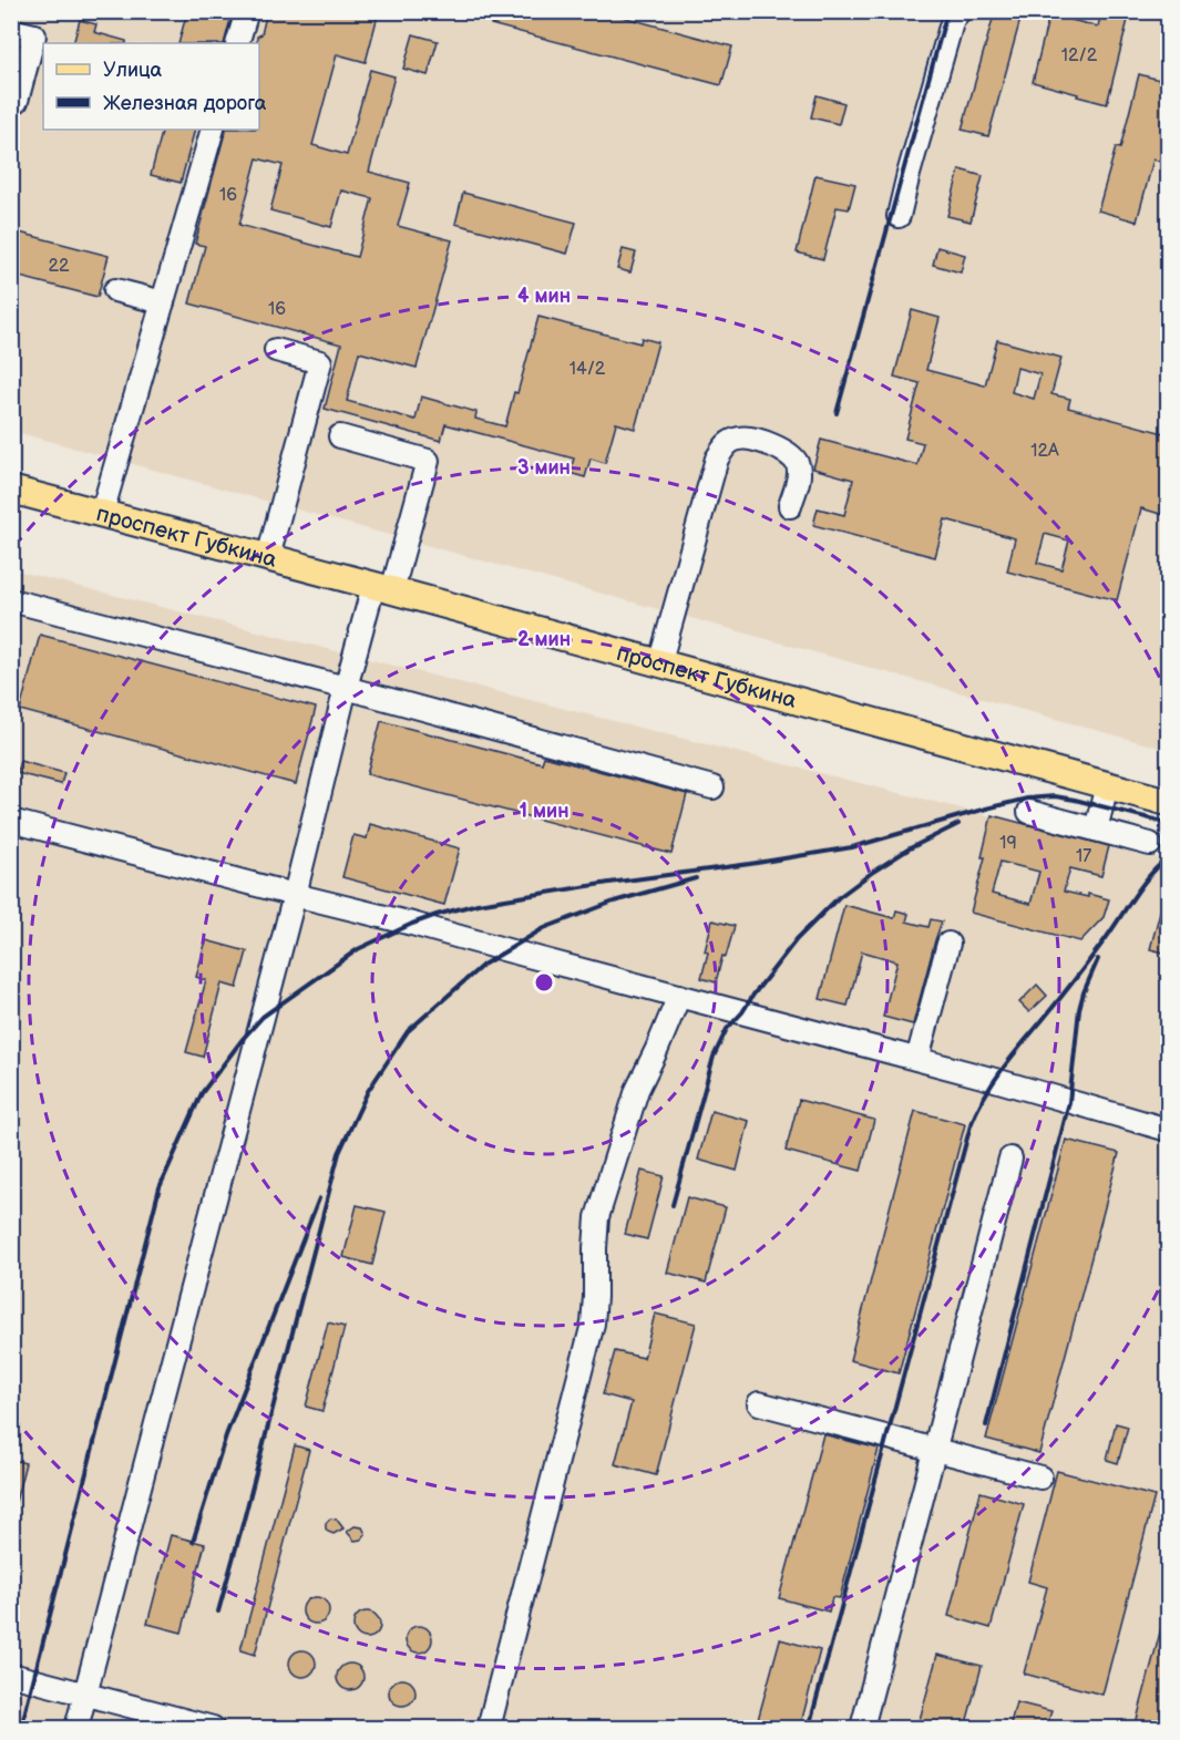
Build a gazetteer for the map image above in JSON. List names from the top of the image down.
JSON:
{
  "streets": {
    "main road": ["проспект Губкина"]
  },
  "house_numbers": [
    "12/2",
    "16",
    "22",
    "16",
    "14/2",
    "12А",
    "19",
    "17"
  ],
  "legend": ["Улица", "Железная дорога"],
  "rings": [
    "4 мин",
    "3 мин",
    "2 мин",
    "1 мин"
  ]
}
